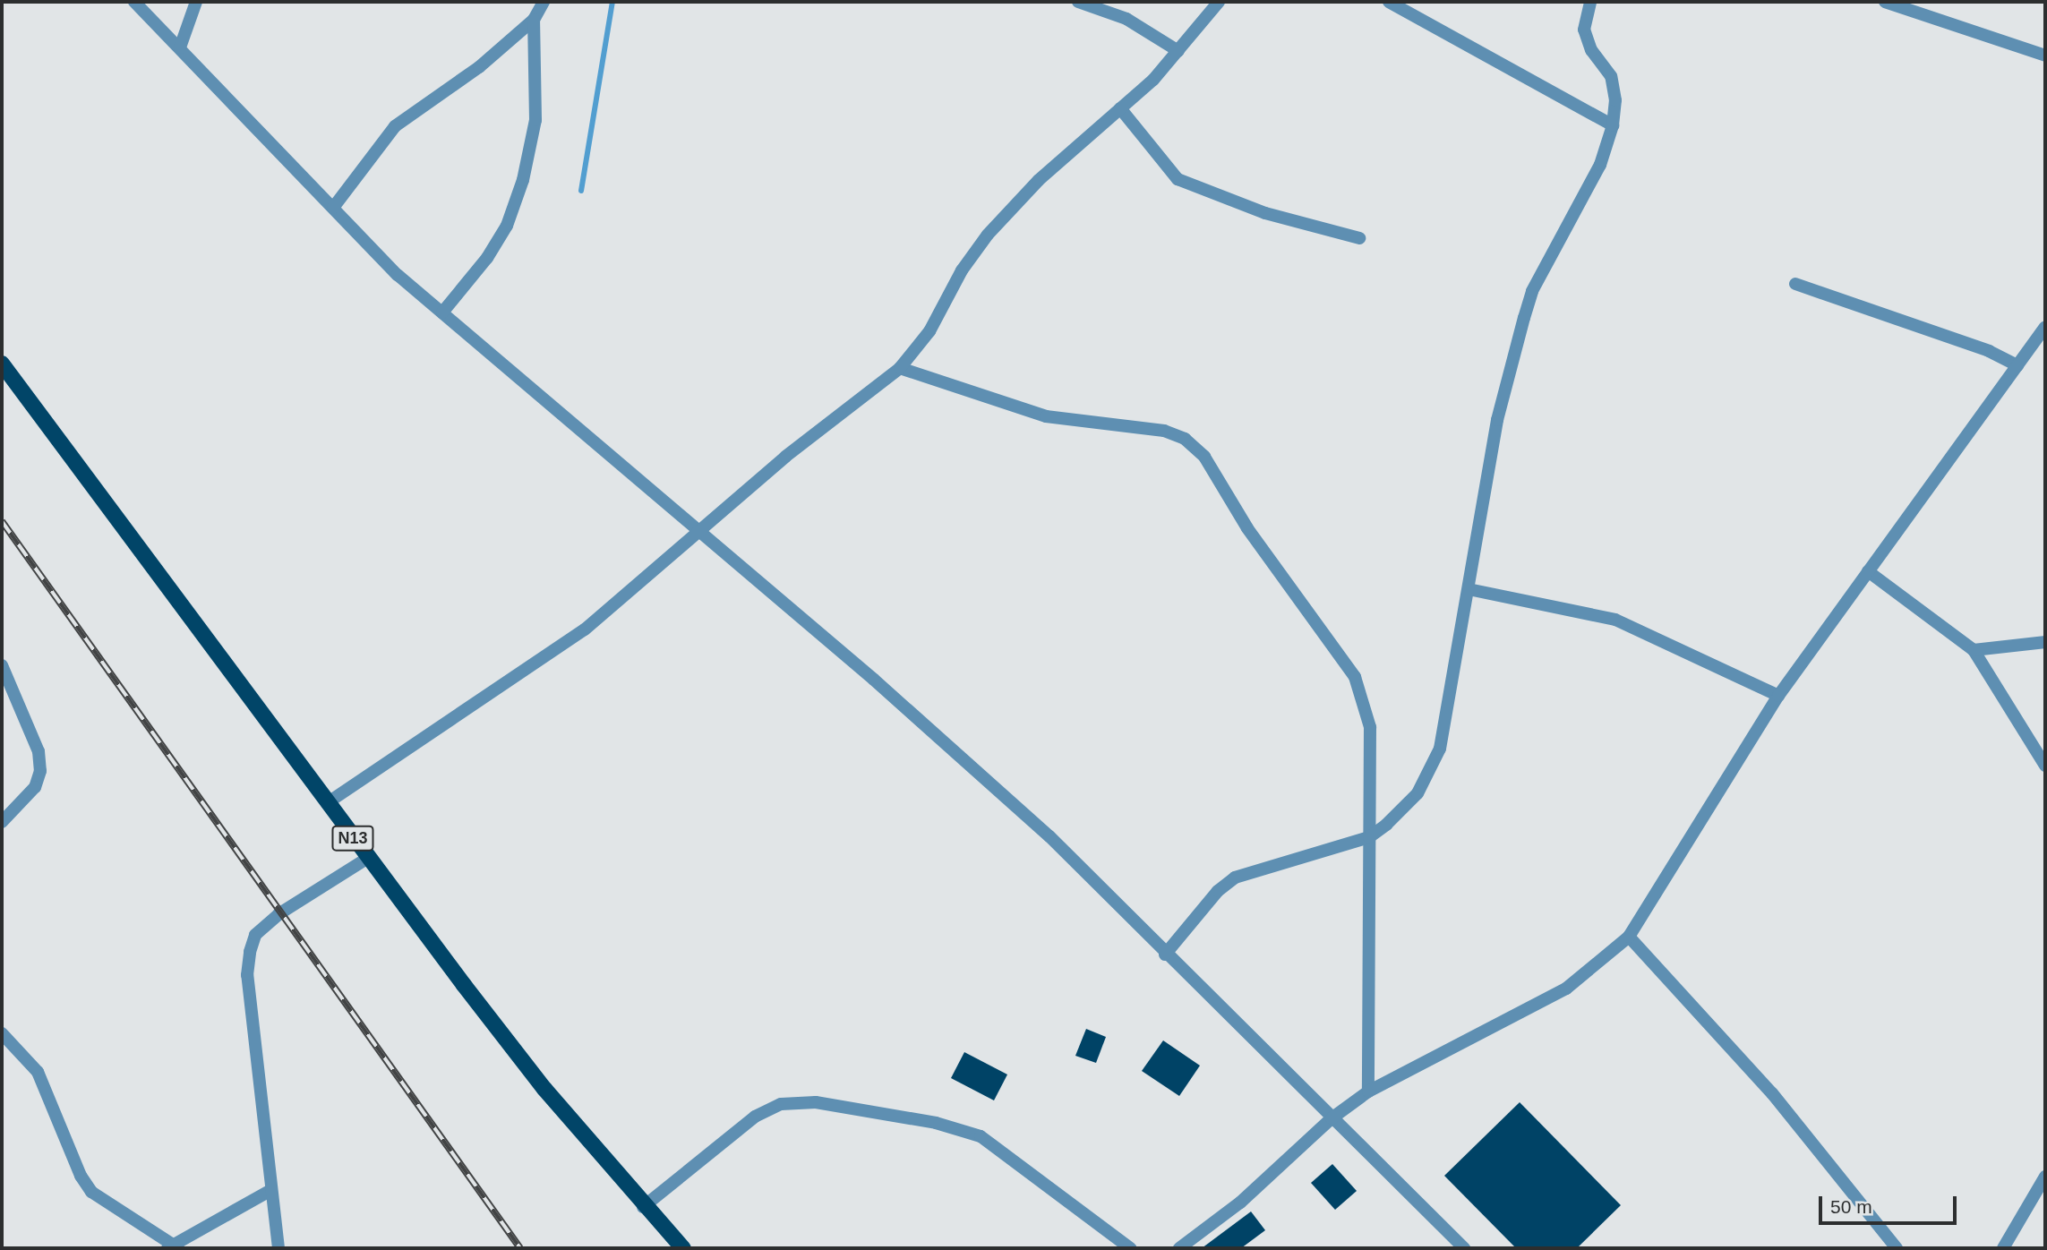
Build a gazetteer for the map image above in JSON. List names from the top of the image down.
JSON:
{
  "streets": {
    "main road": ["N13"]
  },
  "scale_bar": "50 m"
}
